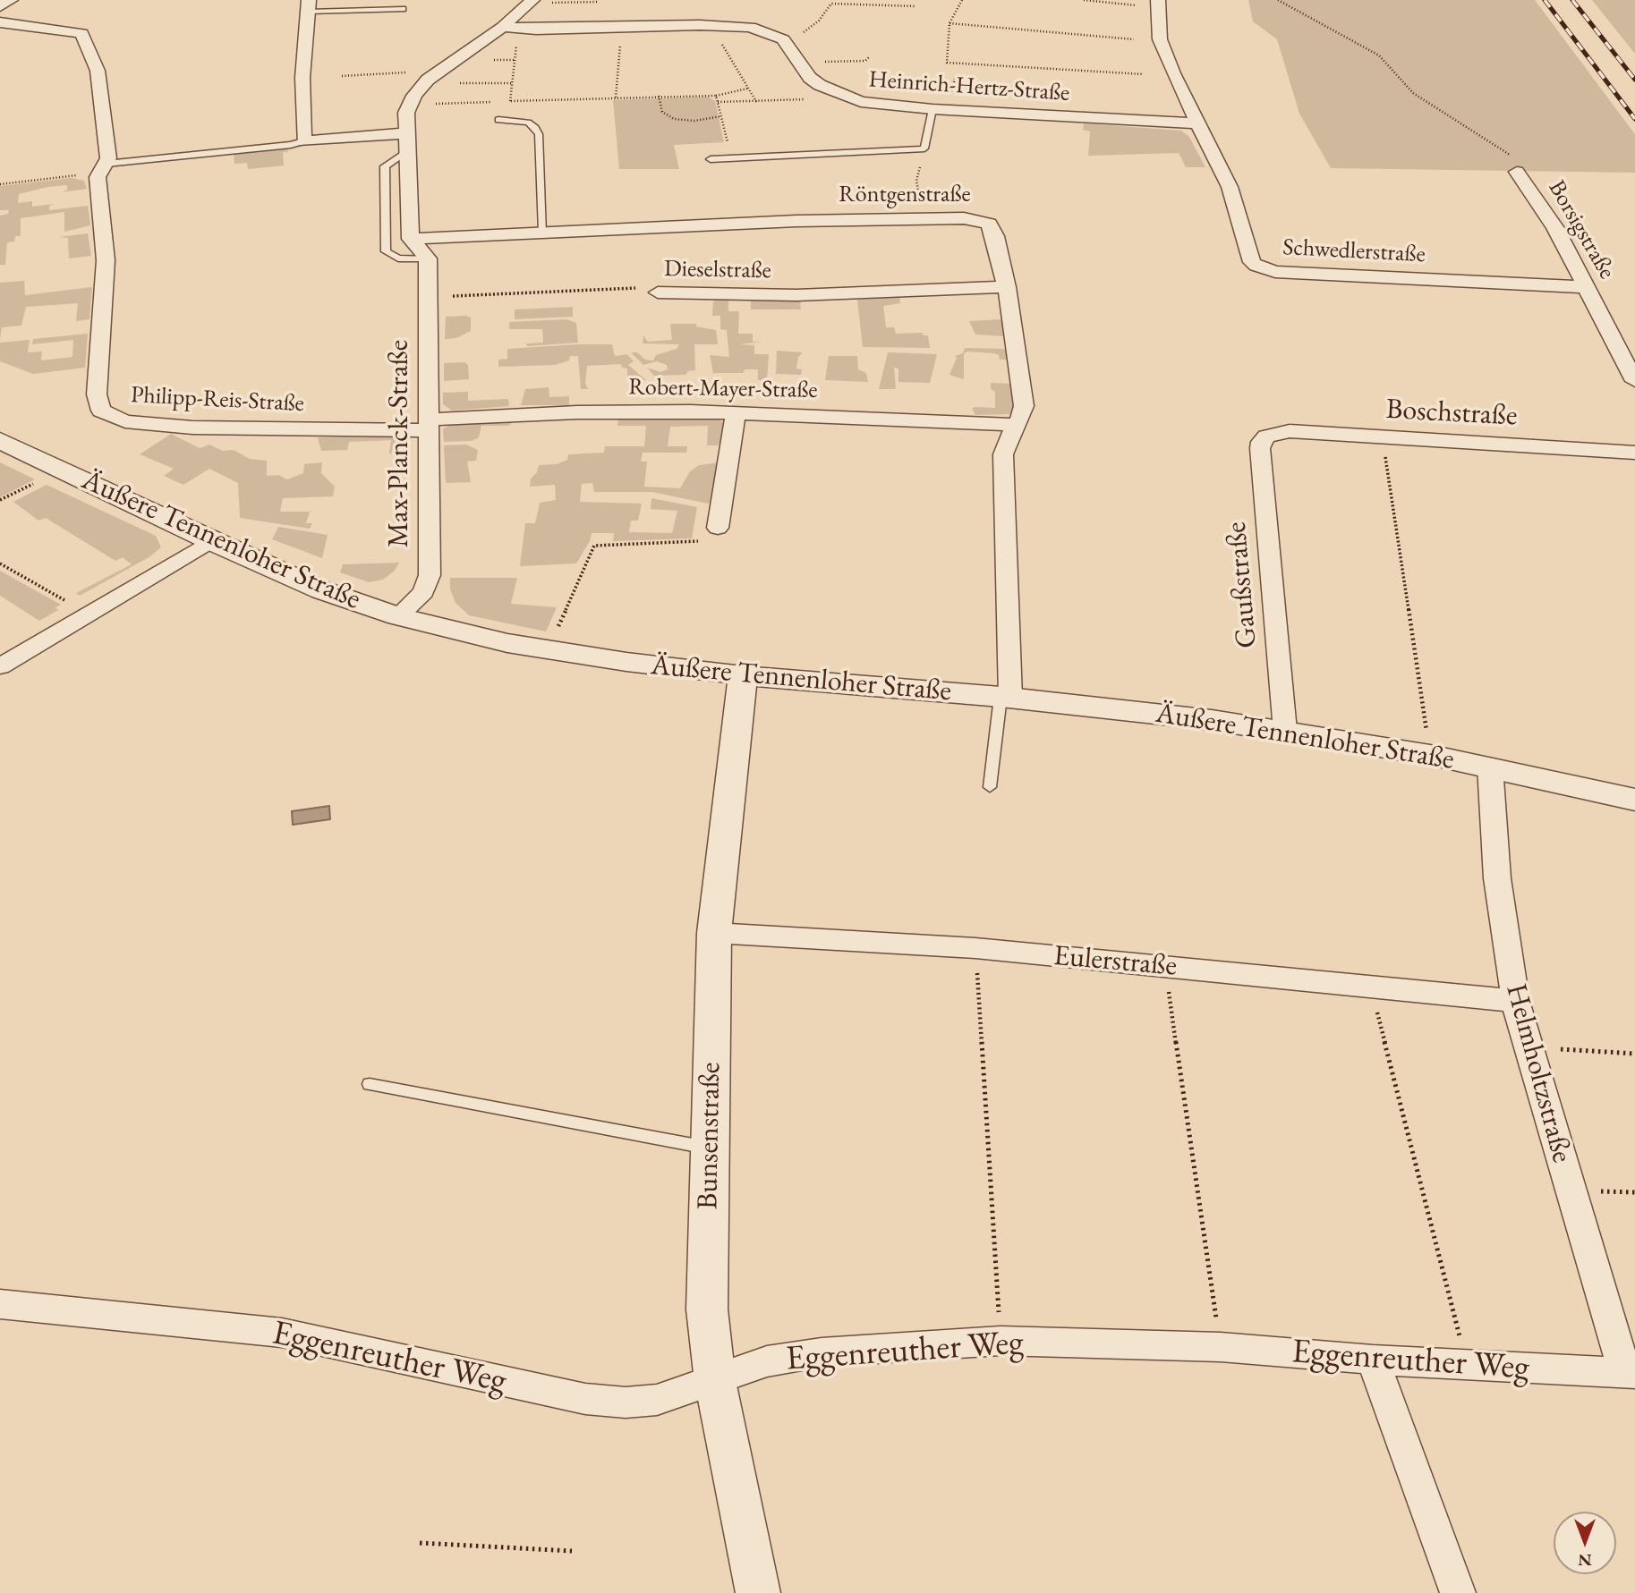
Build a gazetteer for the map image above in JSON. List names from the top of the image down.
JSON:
{
  "streets": {
    "street": [
      "Heinrich-Hertz-Straße",
      "Röntgenstraße",
      "Borsigstraße",
      "Schwedlerstraße",
      "Dieselstraße",
      "Robert-Mayer-Straße",
      "Philipp-Reis-Straße",
      "Boschstraße",
      "Max-Planck-Straße",
      "Äußere Tennenloher Straße",
      "Gaußstraße",
      "Eulerstraße",
      "Helmholtzstraße",
      "Bunsenstraße",
      "Eggenreuther Weg"
    ]
  },
  "crossings": [
    ["Heinrich-Hertz-Straße", "Schwedlerstraße"],
    ["Röntgenstraße", "Dieselstraße"],
    ["Röntgenstraße", "Robert-Mayer-Straße"],
    ["Röntgenstraße", "Äußere Tennenloher Straße"],
    ["Borsigstraße", "Schwedlerstraße"],
    ["Dieselstraße", "Max-Planck-Straße"],
    ["Robert-Mayer-Straße", "Philipp-Reis-Straße"],
    ["Robert-Mayer-Straße", "Max-Planck-Straße"],
    ["Philipp-Reis-Straße", "Max-Planck-Straße"],
    ["Boschstraße", "Gaußstraße"],
    ["Max-Planck-Straße", "Äußere Tennenloher Straße"],
    ["Äußere Tennenloher Straße", "Gaußstraße"],
    ["Äußere Tennenloher Straße", "Helmholtzstraße"],
    ["Äußere Tennenloher Straße", "Bunsenstraße"],
    ["Eulerstraße", "Helmholtzstraße"],
    ["Eulerstraße", "Bunsenstraße"],
    ["Helmholtzstraße", "Eggenreuther Weg"],
    ["Bunsenstraße", "Eggenreuther Weg"]
  ],
  "north": "bottom"
}
